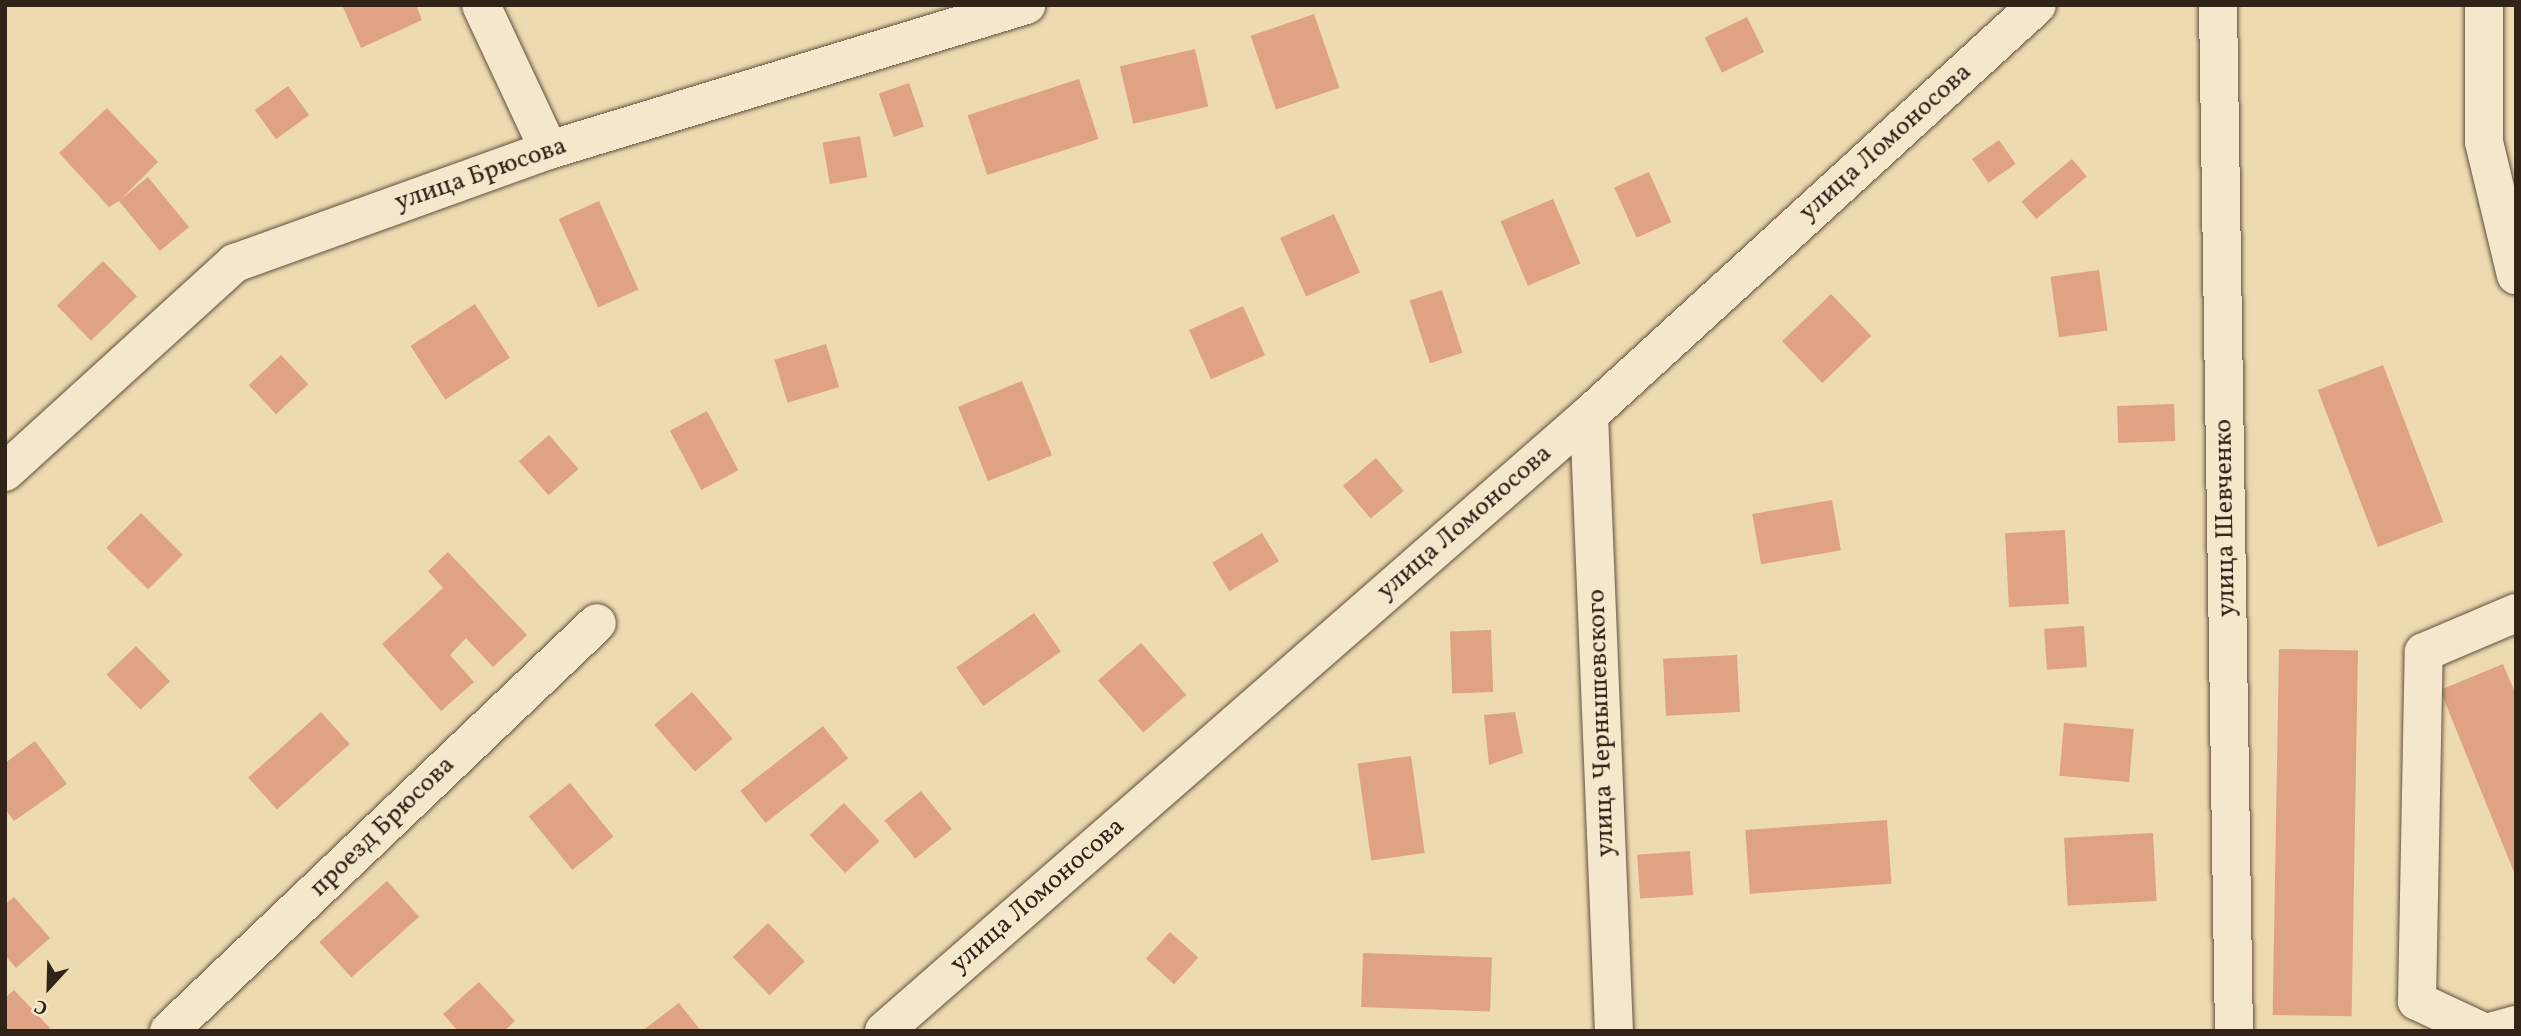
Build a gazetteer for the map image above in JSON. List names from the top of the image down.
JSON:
{
  "streets": {
    "street": [
      "улица Ломоносова",
      "улица Брюсова",
      "улица Шевченко",
      "улица Чернышевского",
      "проезд Брюсова"
    ]
  },
  "crossings": [
    ["улица Ломоносова", "улица Чернышевского"]
  ],
  "north": "bottom"
}
